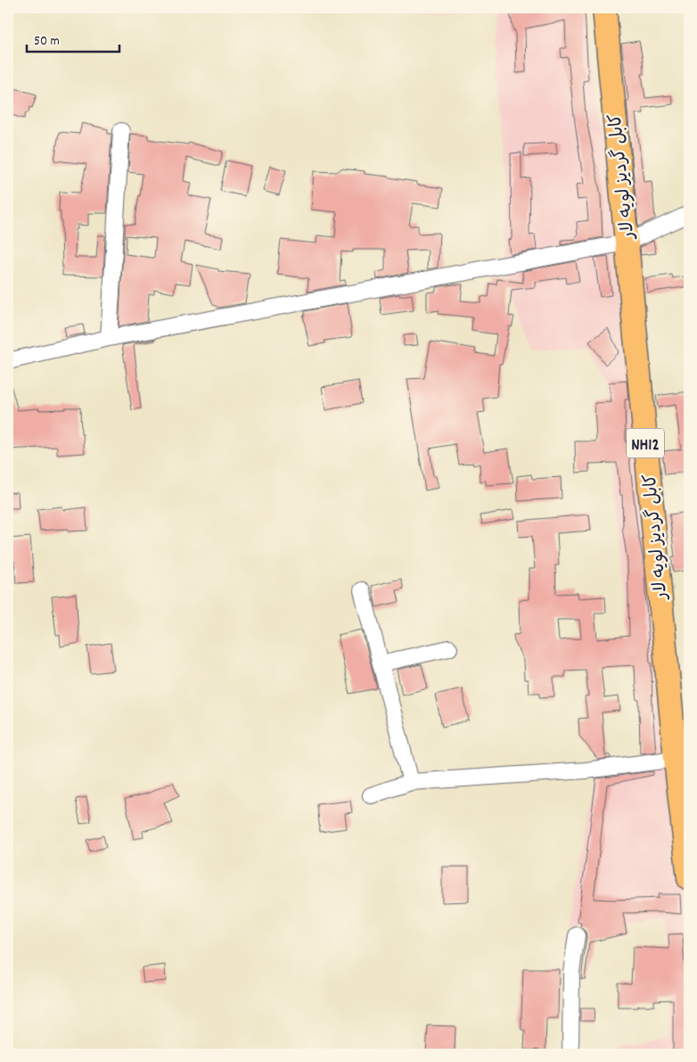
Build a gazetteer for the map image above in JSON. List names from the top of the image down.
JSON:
{
  "streets": {
    "highway": ["کابل گردیز لویه لار", "NH12"]
  },
  "scale_bar": "50 m"
}
